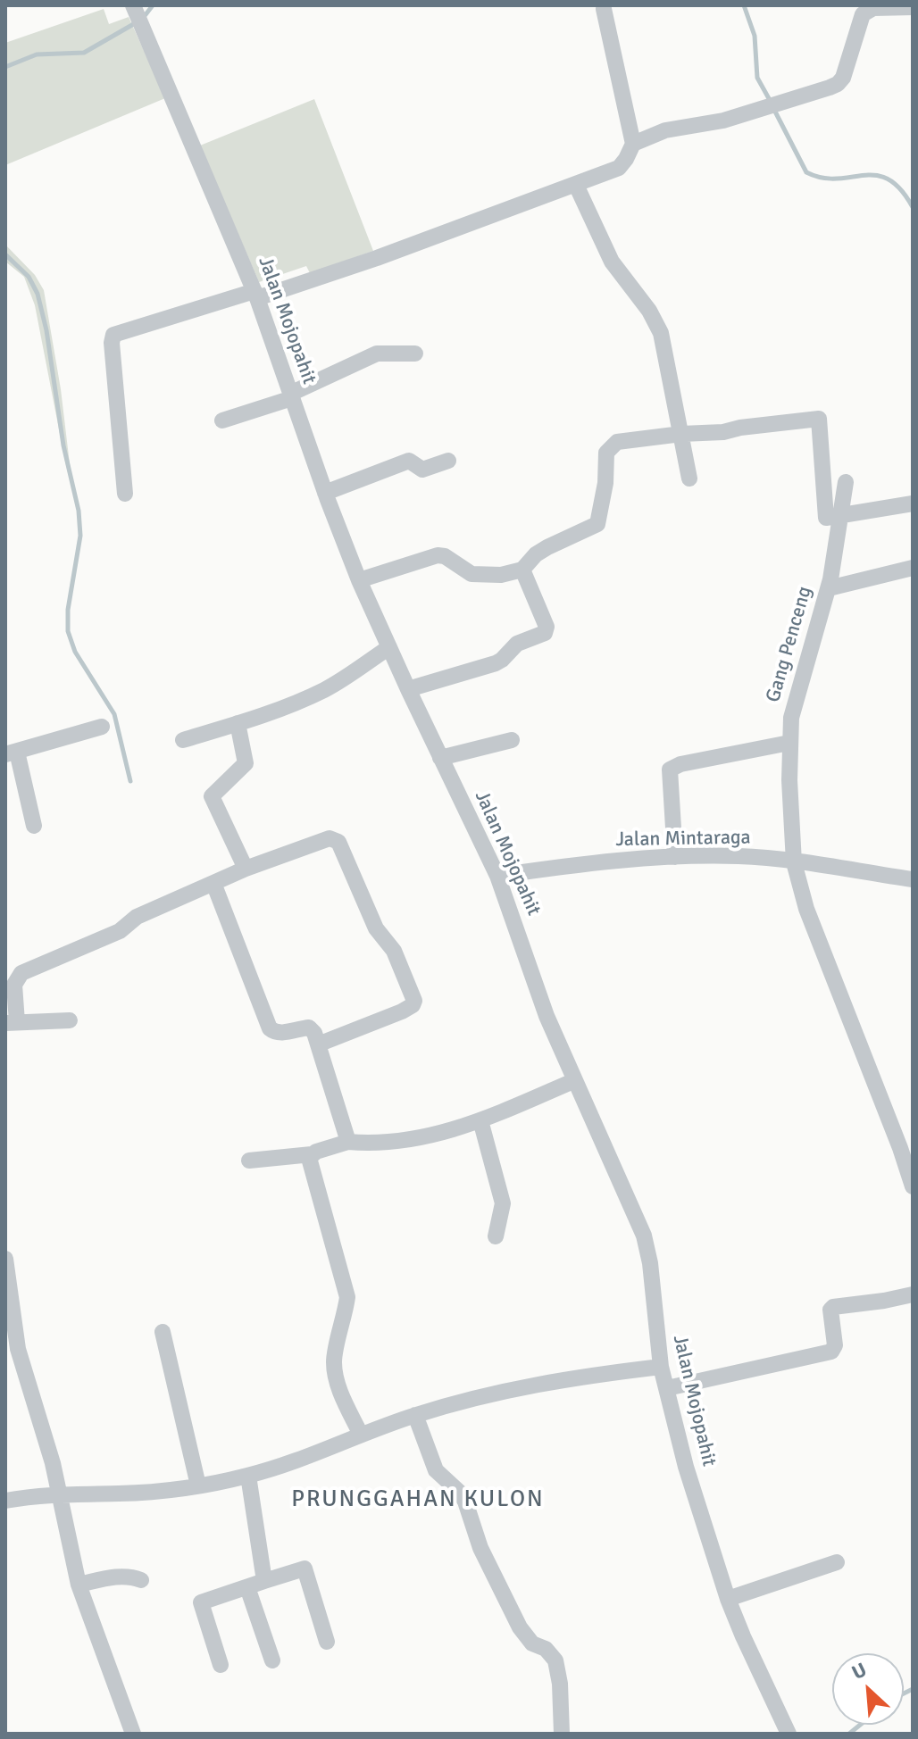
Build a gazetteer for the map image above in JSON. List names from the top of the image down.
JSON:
{
  "streets": {
    "street": ["Jalan Mojopahit", "Gang Penceng", "Jalan Mintaraga"]
  },
  "crossings": [
    ["Jalan Mojopahit", "Jalan Mintaraga"],
    ["Gang Penceng", "Jalan Mintaraga"]
  ],
  "districts": ["PRUNGGAHAN KULON"],
  "north": "top left"
}
